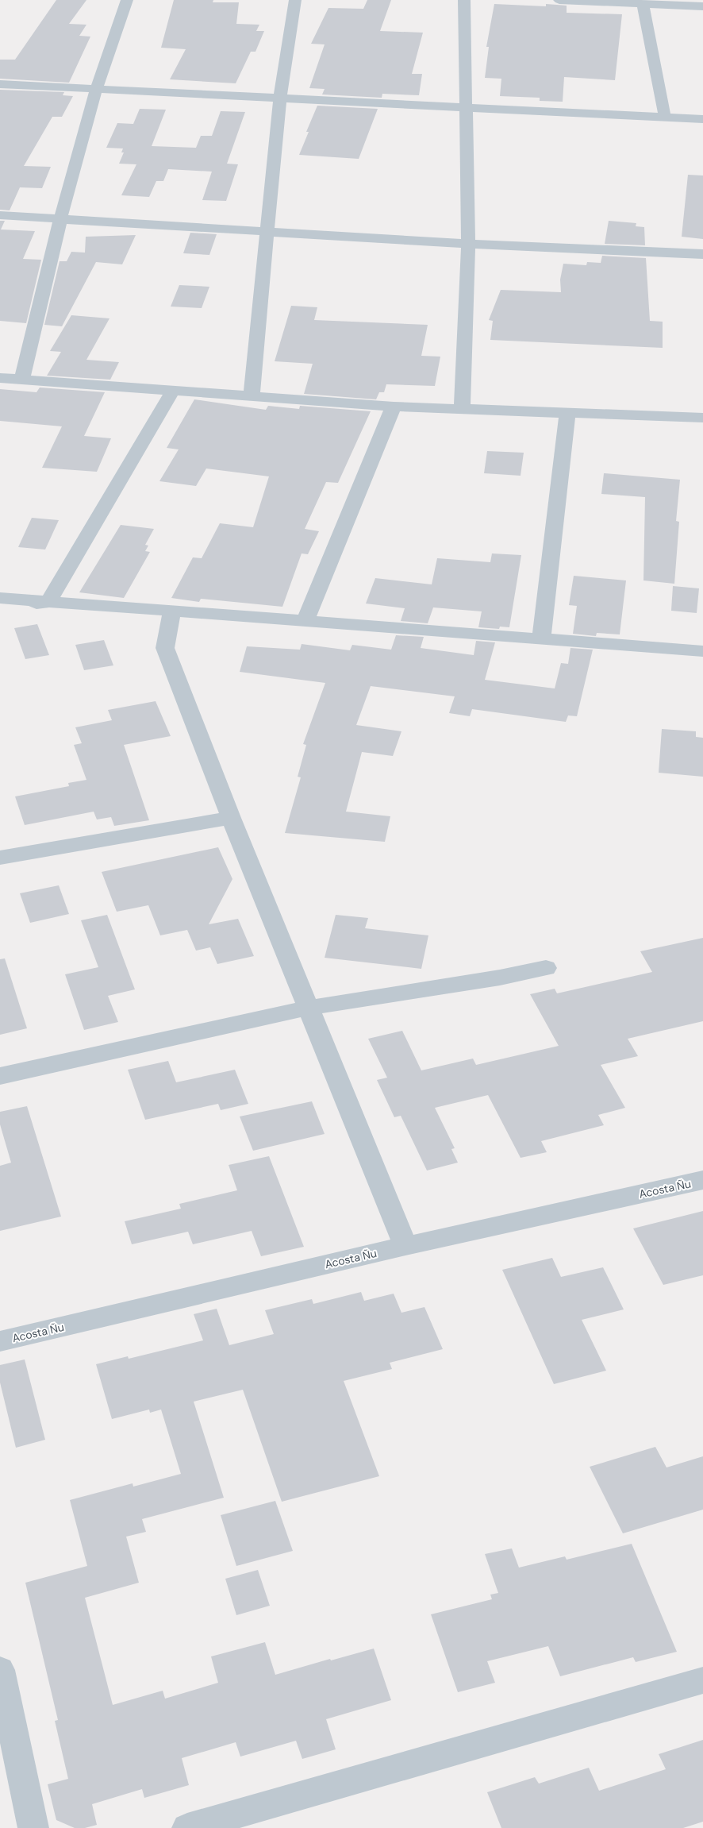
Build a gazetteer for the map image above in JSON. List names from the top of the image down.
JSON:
{
  "streets": {
    "street": ["Acosta Ñu"]
  }
}
